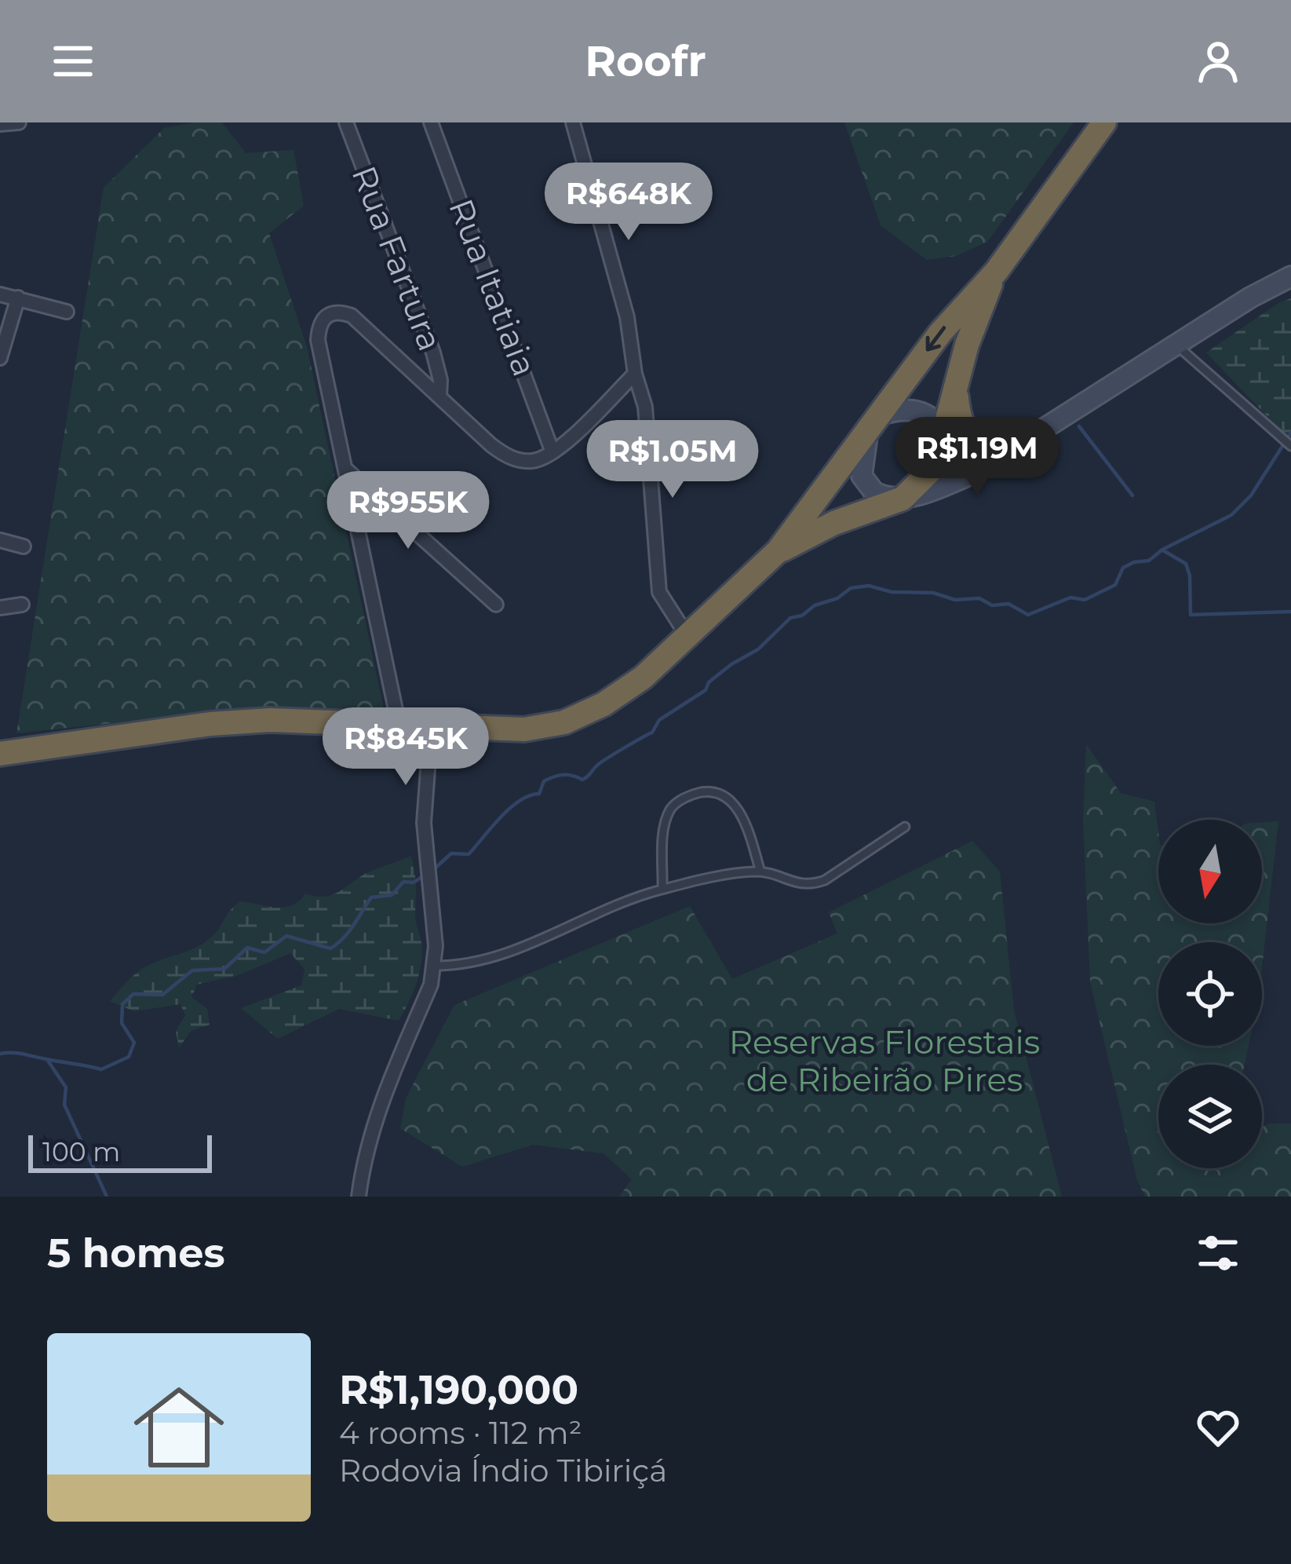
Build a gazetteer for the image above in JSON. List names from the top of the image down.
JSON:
{
  "streets": {
    "street": ["Rua Fartura", "Rua Itatiaia"]
  },
  "parks": ["Reservas Florestais de Ribeirão Pires"],
  "scale_bar": "100 m",
  "north": "bottom",
  "page": {
    "header": "Roofr",
    "price": [
      "R$648K",
      "R$1.19M",
      "R$1.05M",
      "R$955K",
      "R$845K"
    ],
    "scale": "100 m",
    "heading": "5 homes",
    "list": [
      {
        "name": "R$1,190,000",
        "note": "4 rooms · 112 m² · Rodovia Índio Tibiriçá"
      }
    ]
  }
}
